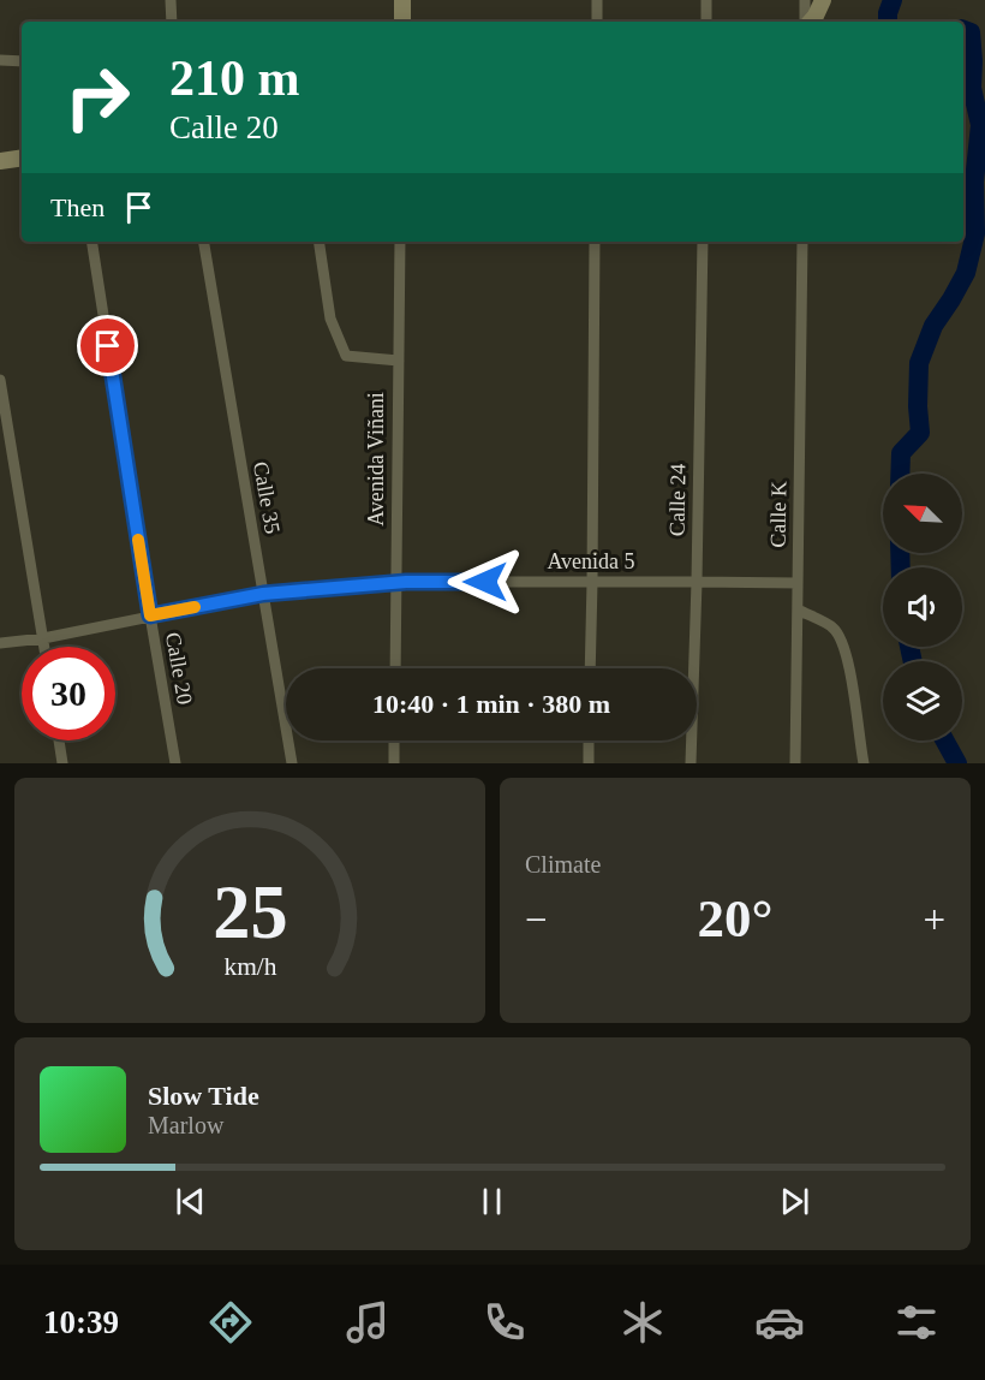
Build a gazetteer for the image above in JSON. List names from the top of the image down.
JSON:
{
  "streets": {
    "street": [
      "Avenida Viñani",
      "Calle 35",
      "Calle 24",
      "Calle K",
      "Avenida 5",
      "Calle 20"
    ]
  },
  "crossings": [
    ["Avenida Viñani", "Avenida 5"],
    ["Calle 35", "Avenida 5"],
    ["Calle 24", "Avenida 5"],
    ["Calle K", "Avenida 5"],
    ["Avenida 5", "Calle 20"]
  ],
  "north": "top left",
  "page": {
    "turn": ["210 m", "Calle 20"],
    "then": "Then",
    "limit": "30",
    "trip": "10:40 · 1 min · 380 m",
    "tile": "Climate",
    "heat": ["−", "20°", "+"],
    "song": ["Slow Tide", "Marlow"],
    "tabs": "10:39",
    "gauge": ["25", "km/h"]
  }
}
